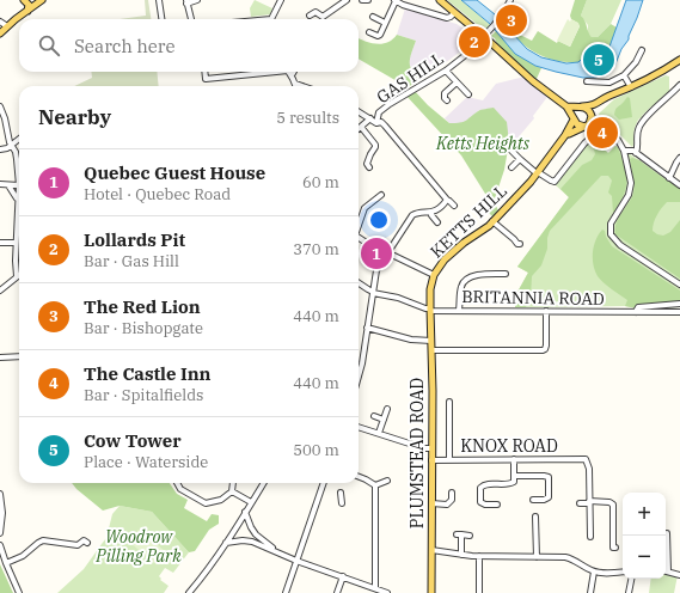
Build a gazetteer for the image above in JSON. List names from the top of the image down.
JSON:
{
  "streets": {
    "main road": ["KETTS HILL", "PLUMSTEAD ROAD"],
    "street": ["GAS HILL", "BRITANNIA ROAD", "KNOX ROAD"]
  },
  "crossings": [
    ["KETTS HILL", "BRITANNIA ROAD"],
    ["KETTS HILL", "PLUMSTEAD ROAD"],
    ["BRITANNIA ROAD", "PLUMSTEAD ROAD"],
    ["KNOX ROAD", "PLUMSTEAD ROAD"]
  ],
  "parks": ["Ketts Heights", "Woodrow Pilling Park"],
  "page": {
    "pins": [
      "3",
      "2",
      "5",
      "4",
      "1"
    ],
    "search": "Search here",
    "heading": ["Nearby", "5 results"],
    "list": [
      {
        "mark": "1",
        "name": "Quebec Guest House",
        "note": "Hotel · Quebec Road",
        "value": "60 m"
      },
      {
        "mark": "2",
        "name": "Lollards Pit",
        "note": "Bar · Gas Hill",
        "value": "370 m"
      },
      {
        "mark": "3",
        "name": "The Red Lion",
        "note": "Bar · Bishopgate",
        "value": "440 m"
      },
      {
        "mark": "4",
        "name": "The Castle Inn",
        "note": "Bar · Spitalfields",
        "value": "440 m"
      },
      {
        "mark": "5",
        "name": "Cow Tower",
        "note": "Place · Waterside",
        "value": "500 m"
      }
    ],
    "map_buttons": ["+", "−"]
  }
}
